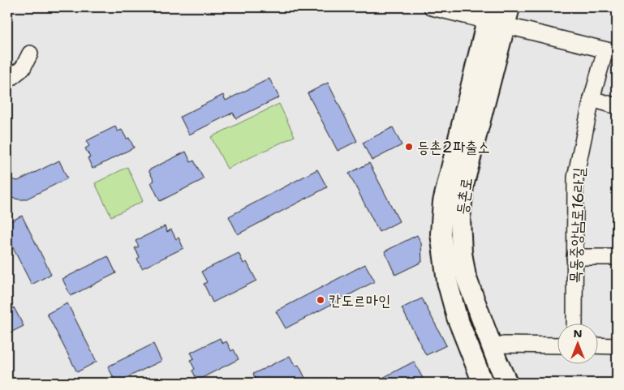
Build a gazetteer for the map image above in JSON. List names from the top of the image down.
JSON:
{
  "streets": {
    "main road": ["등촌로"],
    "street": ["목동중앙남로16라길"]
  },
  "places": ["등촌2파출소", "칸도르마인"],
  "north": "top"
}
